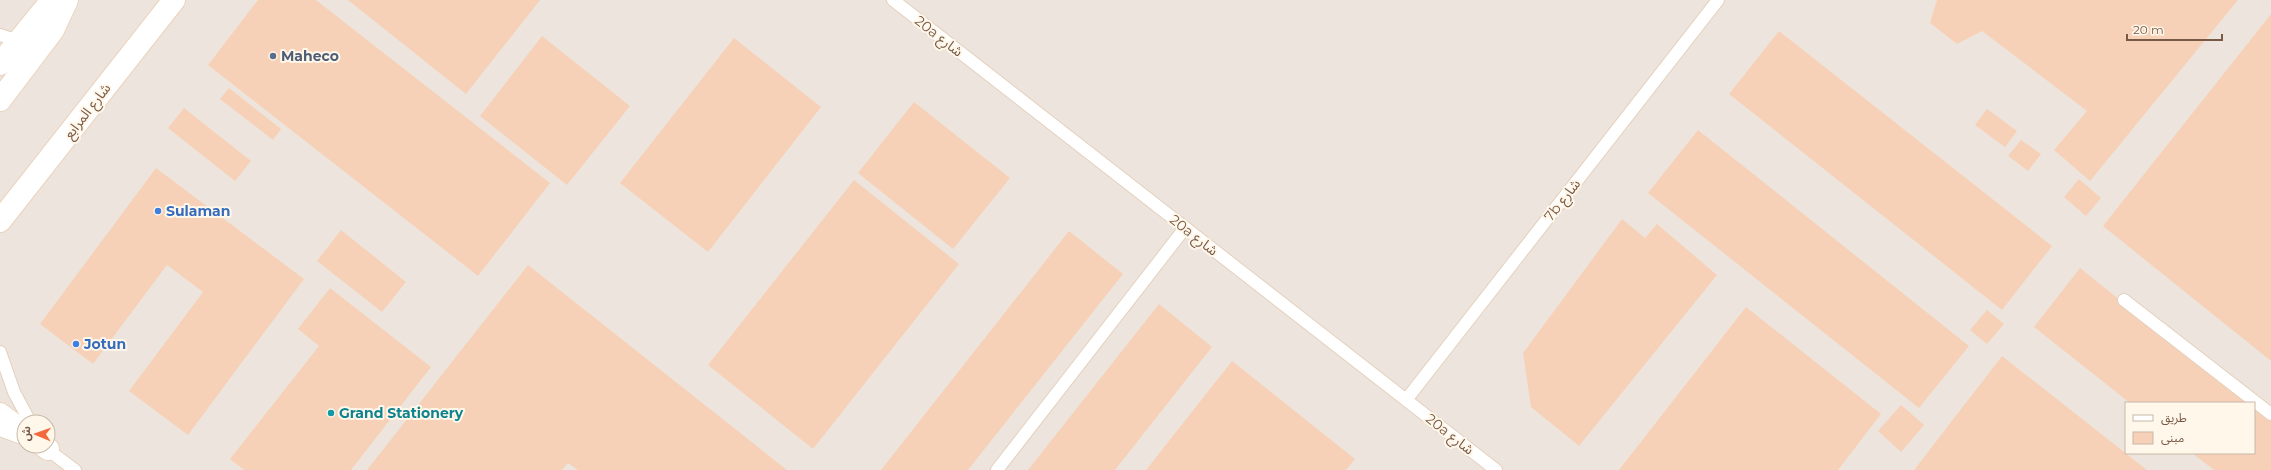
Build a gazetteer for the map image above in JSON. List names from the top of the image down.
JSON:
{
  "streets": {
    "main road": ["شارع المرابع"],
    "lane": ["20a شارع", "7b شارع"]
  },
  "crossings": [
    ["20a شارع", "7b شارع"]
  ],
  "places": [
    "Maheco",
    "Sulaman",
    "Jotun",
    "Grand Stationery"
  ],
  "legend": ["طريق", "مبنى"],
  "scale_bar": "20 m",
  "north": "left"
}
